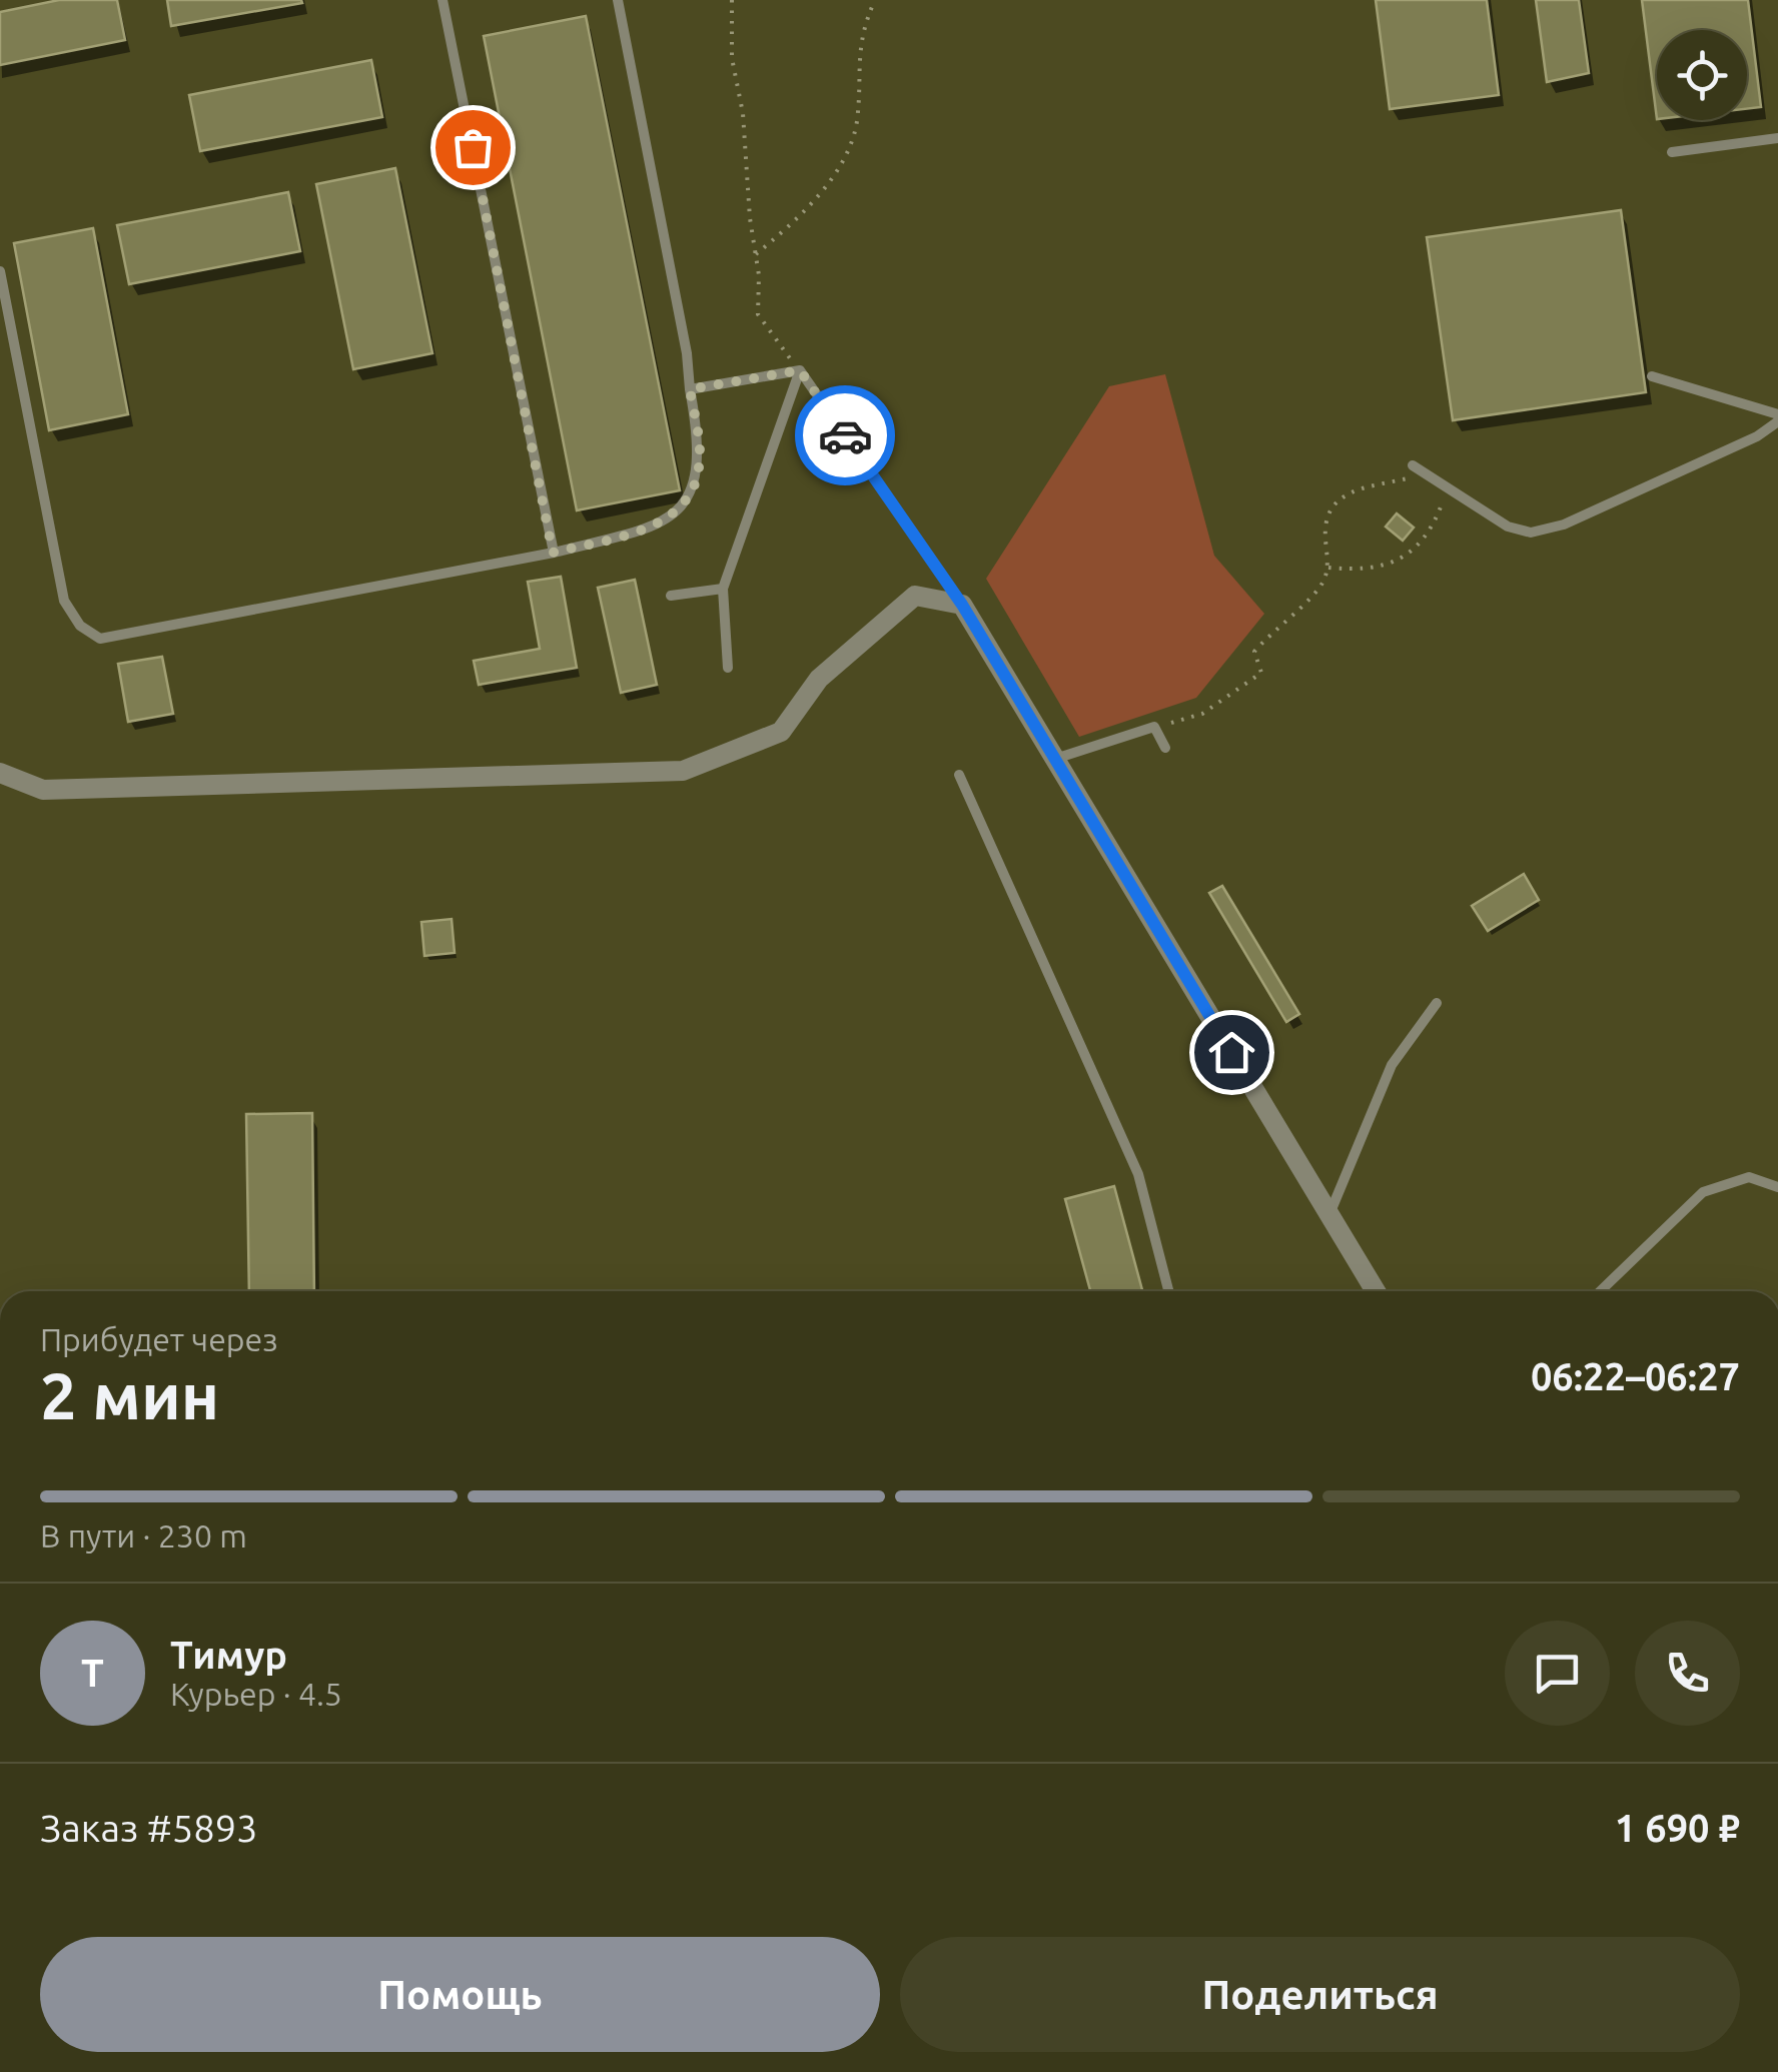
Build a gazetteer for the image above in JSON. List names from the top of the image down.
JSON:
{
  "page": {
    "heading": ["2 мин", "Прибудет через", "06:22–06:27"],
    "panel": [
      "Тимур",
      "Курьер · 4.5",
      "Заказ #5893",
      "1 690 ₽"
    ],
    "bar": "В пути · 230 m",
    "round": "Т",
    "buttons": ["Помощь", "Поделиться"]
  }
}
